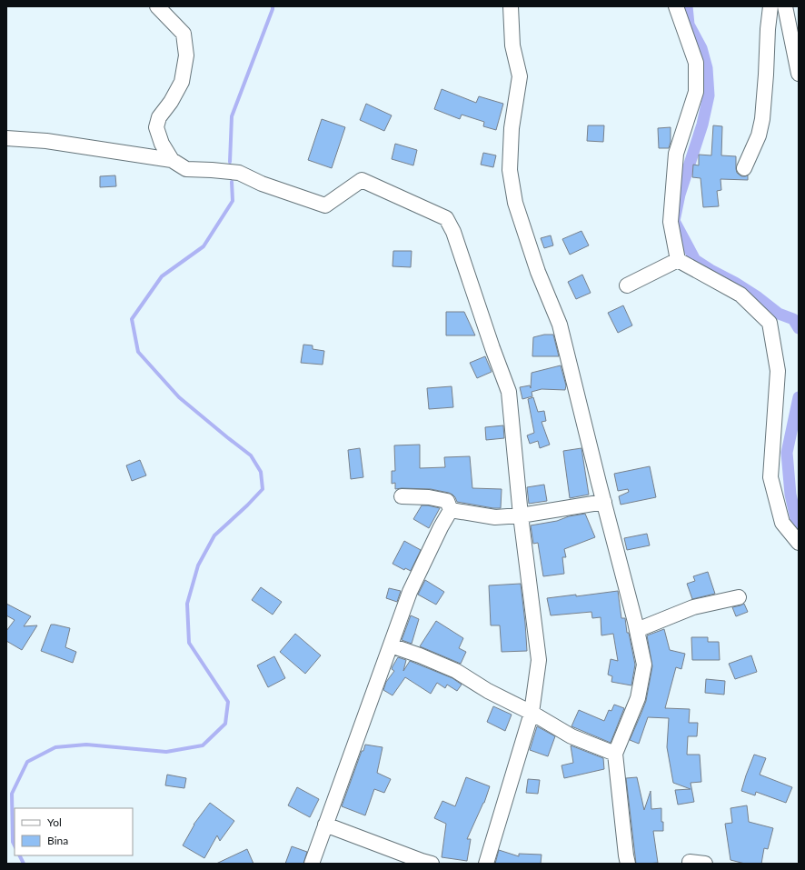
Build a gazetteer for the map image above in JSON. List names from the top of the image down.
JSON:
{
  "legend": ["Yol", "Bina"]
}
